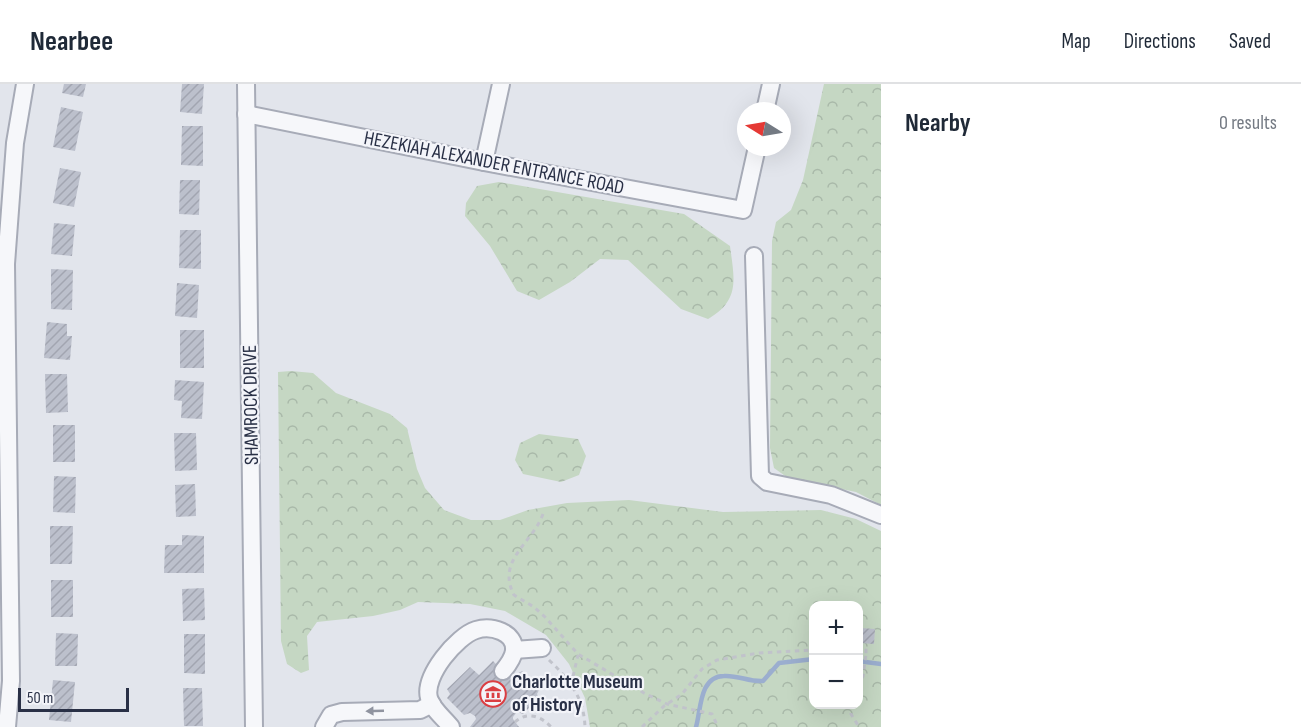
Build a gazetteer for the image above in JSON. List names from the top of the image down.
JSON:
{
  "streets": {
    "street": ["HEZEKIAH ALEXANDER ENTRANCE ROAD", "SHAMROCK DRIVE"]
  },
  "crossings": [
    ["HEZEKIAH ALEXANDER ENTRANCE ROAD", "SHAMROCK DRIVE"]
  ],
  "places": {
    "museum": ["Charlotte Museum of History"]
  },
  "scale_bar": "50 m",
  "north": "left",
  "page": {
    "header": "Nearbee",
    "nav": ["Map", "Directions", "Saved"],
    "heading": ["Nearby", "0 results"],
    "map_buttons": ["+", "−"],
    "scale": "50 m"
  }
}
